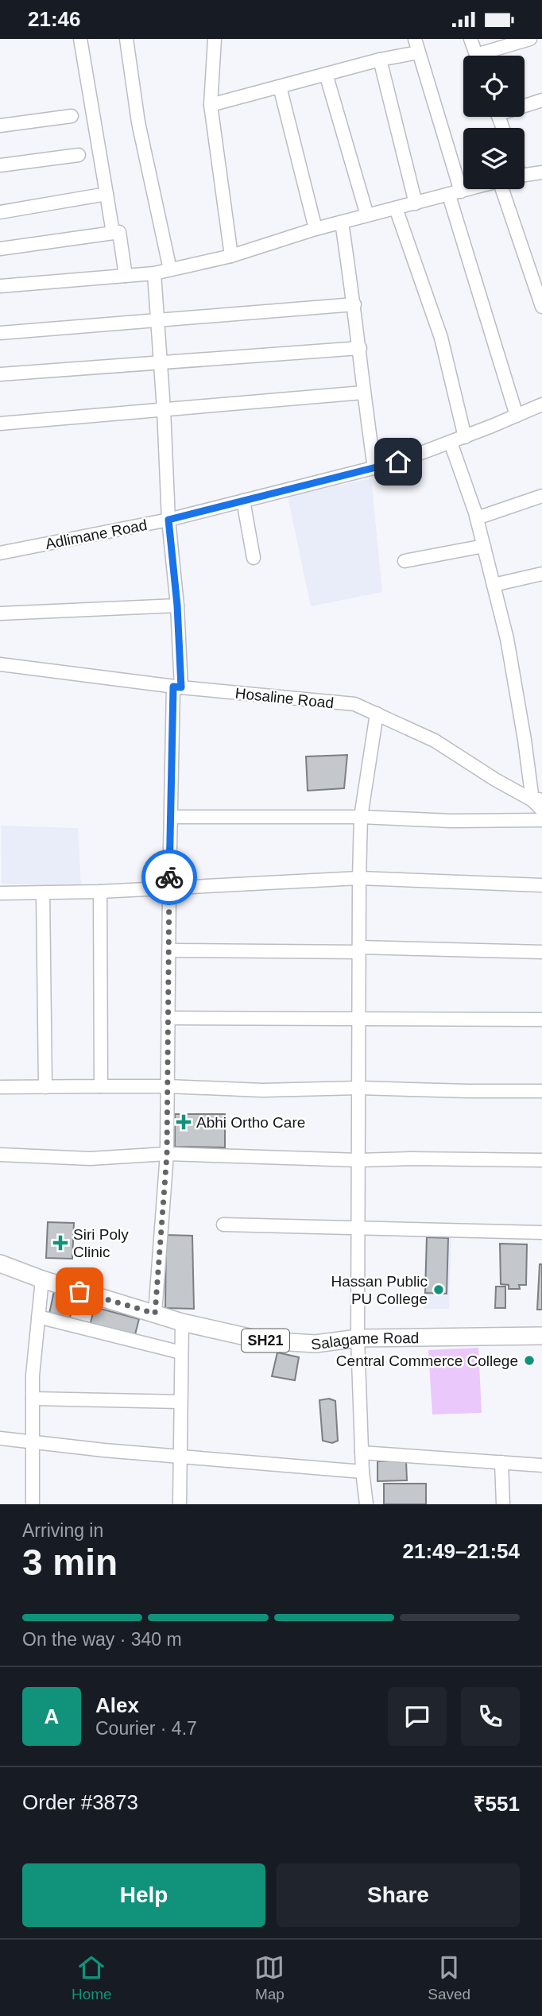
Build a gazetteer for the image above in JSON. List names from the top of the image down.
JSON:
{
  "streets": {
    "main road": ["Salagame Road", "SH21"],
    "street": ["Adlimane Road", "Hosaline Road"]
  },
  "places": {
    "health": ["Abhi Ortho Care", "Siri Poly Clinic"],
    "other": ["Hassan Public PU College", "Central Commerce College"]
  },
  "page": {
    "status": "21:46",
    "heading": ["3 min", "Arriving in", "21:49–21:54"],
    "panel": [
      "Alex",
      "Courier · 4.7",
      "Order #3873",
      "₹551"
    ],
    "bar": "On the way · 340 m",
    "round": "A",
    "buttons": ["Help", "Share"],
    "tabs": ["Home", "Map", "Saved"]
  }
}
